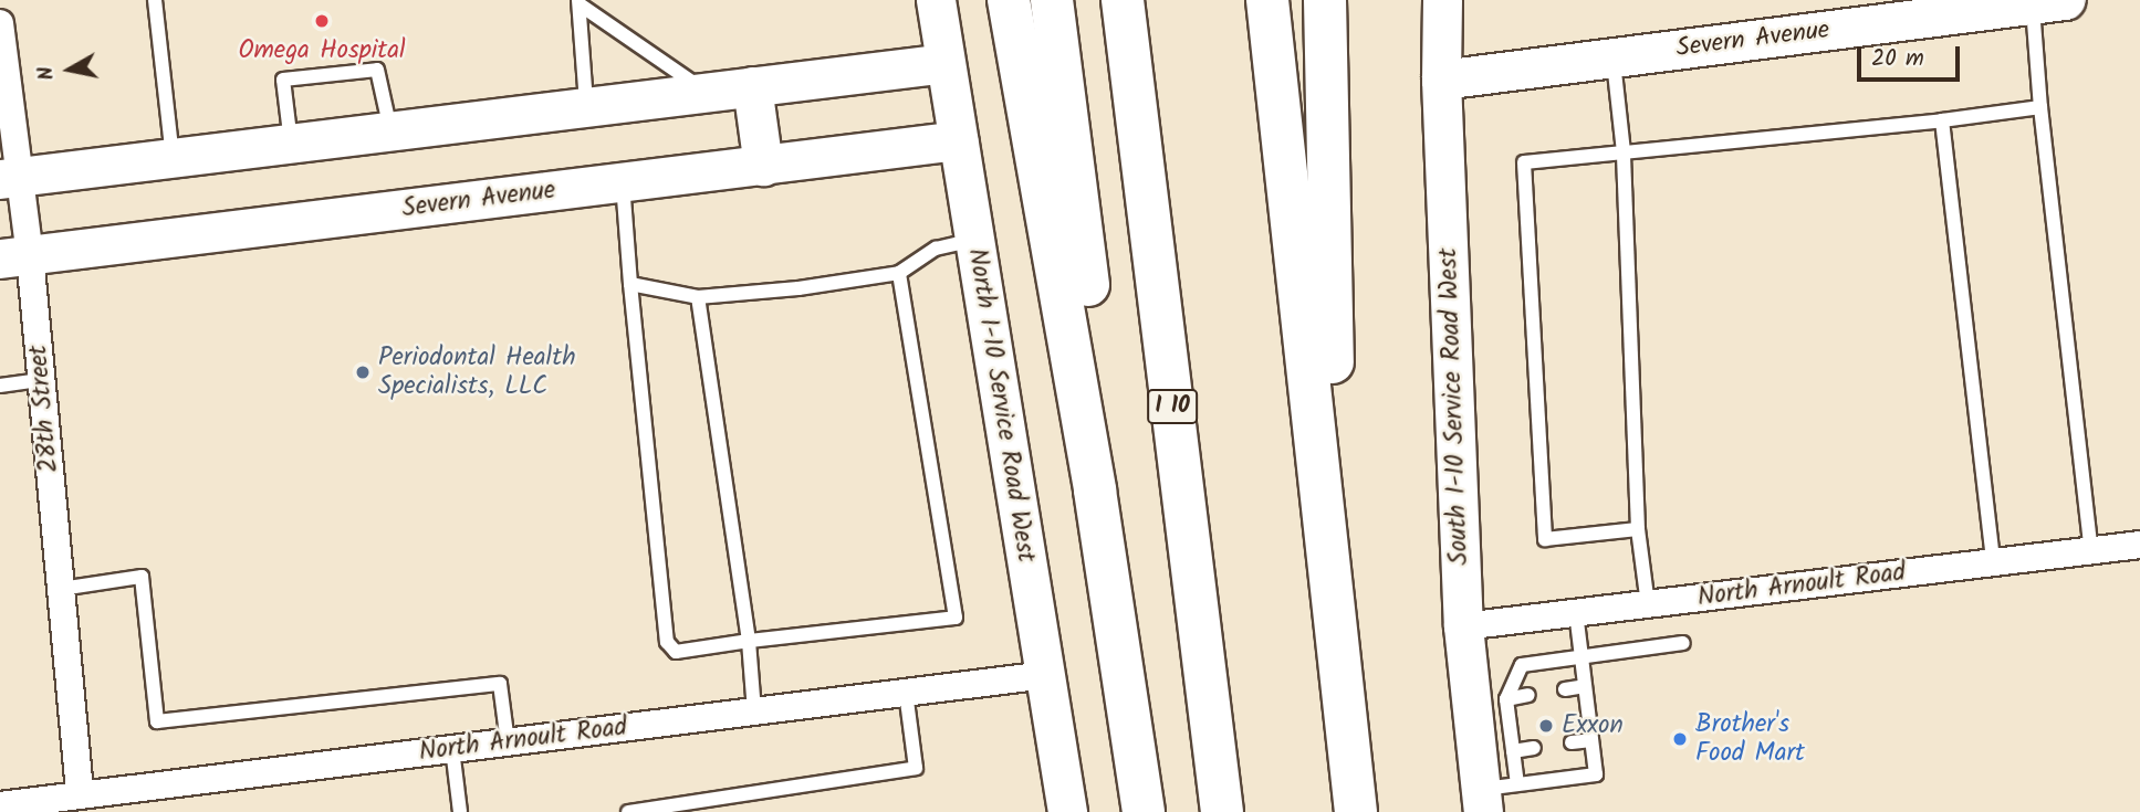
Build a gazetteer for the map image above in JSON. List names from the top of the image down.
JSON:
{
  "streets": {
    "highway": ["I 10"],
    "street": [
      "Severn Avenue",
      "North I-10 Service Road West",
      "South I-10 Service Road West",
      "28th Street",
      "North Arnoult Road"
    ]
  },
  "crossings": [
    ["Severn Avenue", "North I-10 Service Road West"],
    ["Severn Avenue", "South I-10 Service Road West"],
    ["Severn Avenue", "28th Street"],
    ["North I-10 Service Road West", "North Arnoult Road"],
    ["South I-10 Service Road West", "North Arnoult Road"],
    ["28th Street", "North Arnoult Road"]
  ],
  "places": [
    "Omega Hospital",
    "Periodontal Health Specialists, LLC",
    "Exxon",
    "Brother's Food Mart"
  ],
  "scale_bar": "20 m",
  "north": "left"
}
